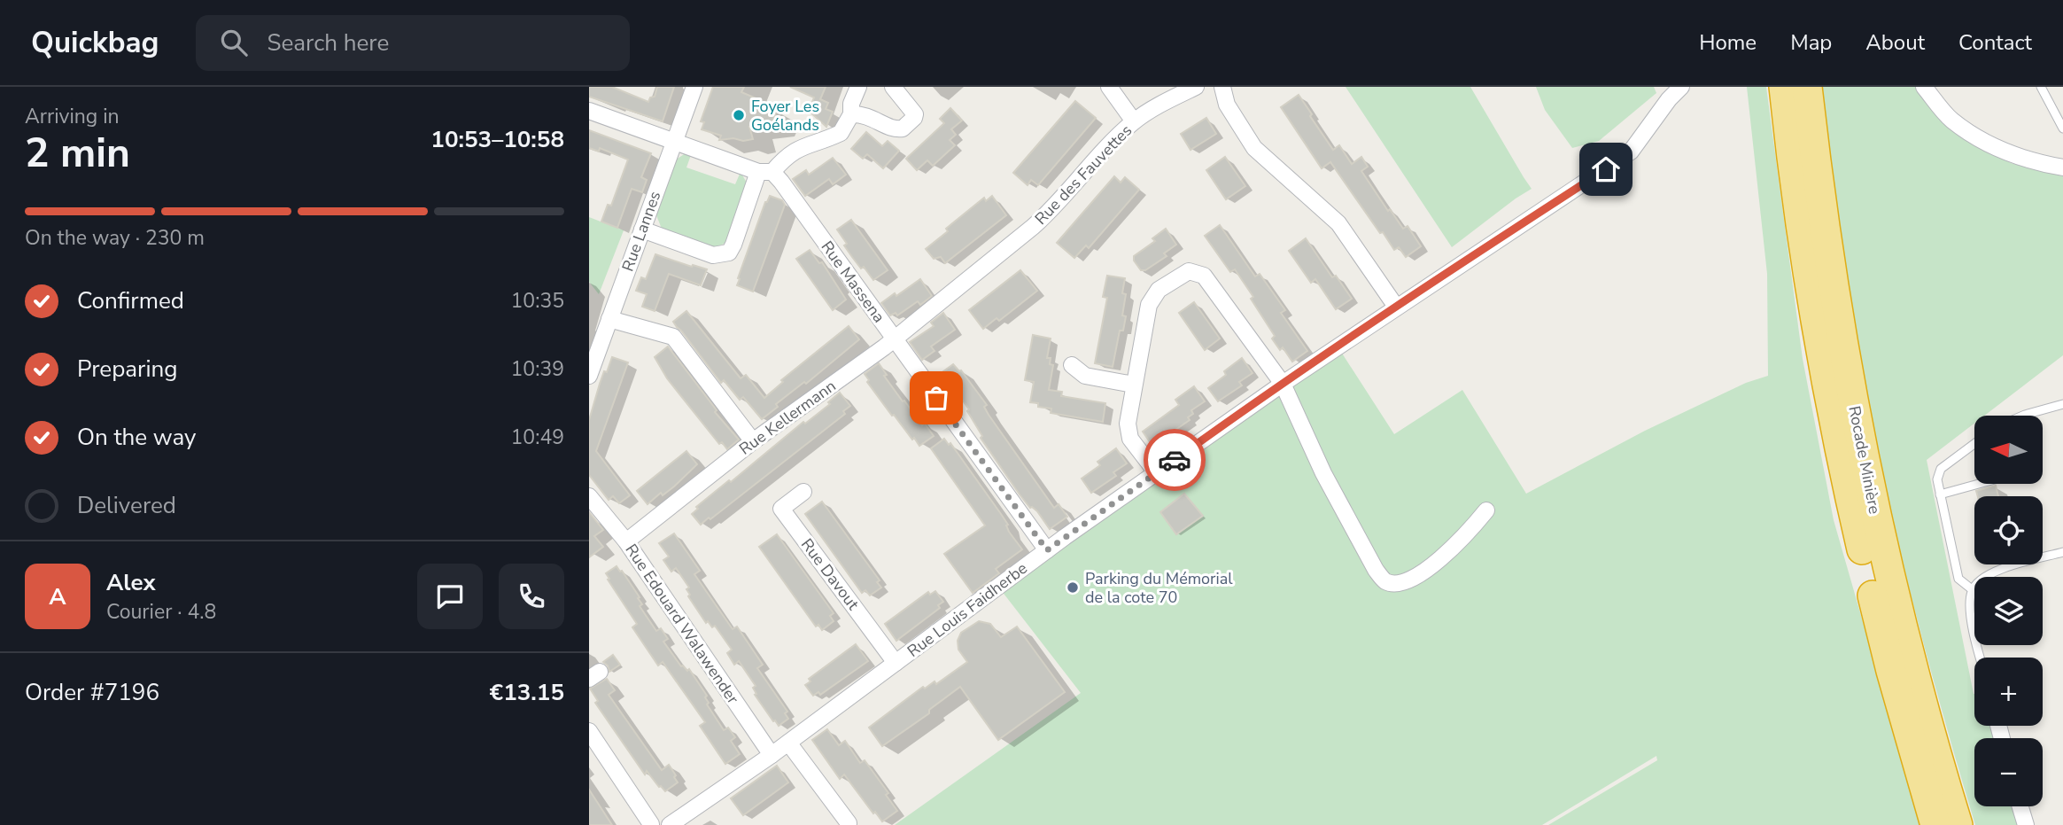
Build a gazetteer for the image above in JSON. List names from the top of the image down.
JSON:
{
  "streets": {
    "highway": ["Rocade Minière"],
    "street": [
      "Rue des Fauvettes",
      "Rue Lannes",
      "Rue Massena",
      "Rue Kellermann",
      "Rue Davout",
      "Rue Louis Faidherbe",
      "Rue Edouard Walawender"
    ]
  },
  "crossings": [
    ["Rue des Fauvettes", "Rue Kellermann"],
    ["Rue Massena", "Rue Kellermann"],
    ["Rue Massena", "Rue Louis Faidherbe"],
    ["Rue Kellermann", "Rue Edouard Walawender"],
    ["Rue Davout", "Rue Louis Faidherbe"],
    ["Rue Louis Faidherbe", "Rue Edouard Walawender"]
  ],
  "places": ["Foyer Les Goélands", "Parking du Mémorial de la cote 70"],
  "north": "left",
  "page": {
    "header": "Quickbag",
    "search": "Search here",
    "nav": [
      "Home",
      "Map",
      "About",
      "Contact"
    ],
    "heading": ["2 min", "Arriving in", "10:53–10:58"],
    "panel": [
      "Alex",
      "Courier · 4.8",
      "Order #7196",
      "€13.15"
    ],
    "bar": "On the way · 230 m",
    "list": [
      ["Confirmed", "10:35"],
      ["Preparing", "10:39"],
      ["On the way", "10:49"],
      "Delivered"
    ],
    "map_buttons": ["+", "−"],
    "round": "A"
  }
}
